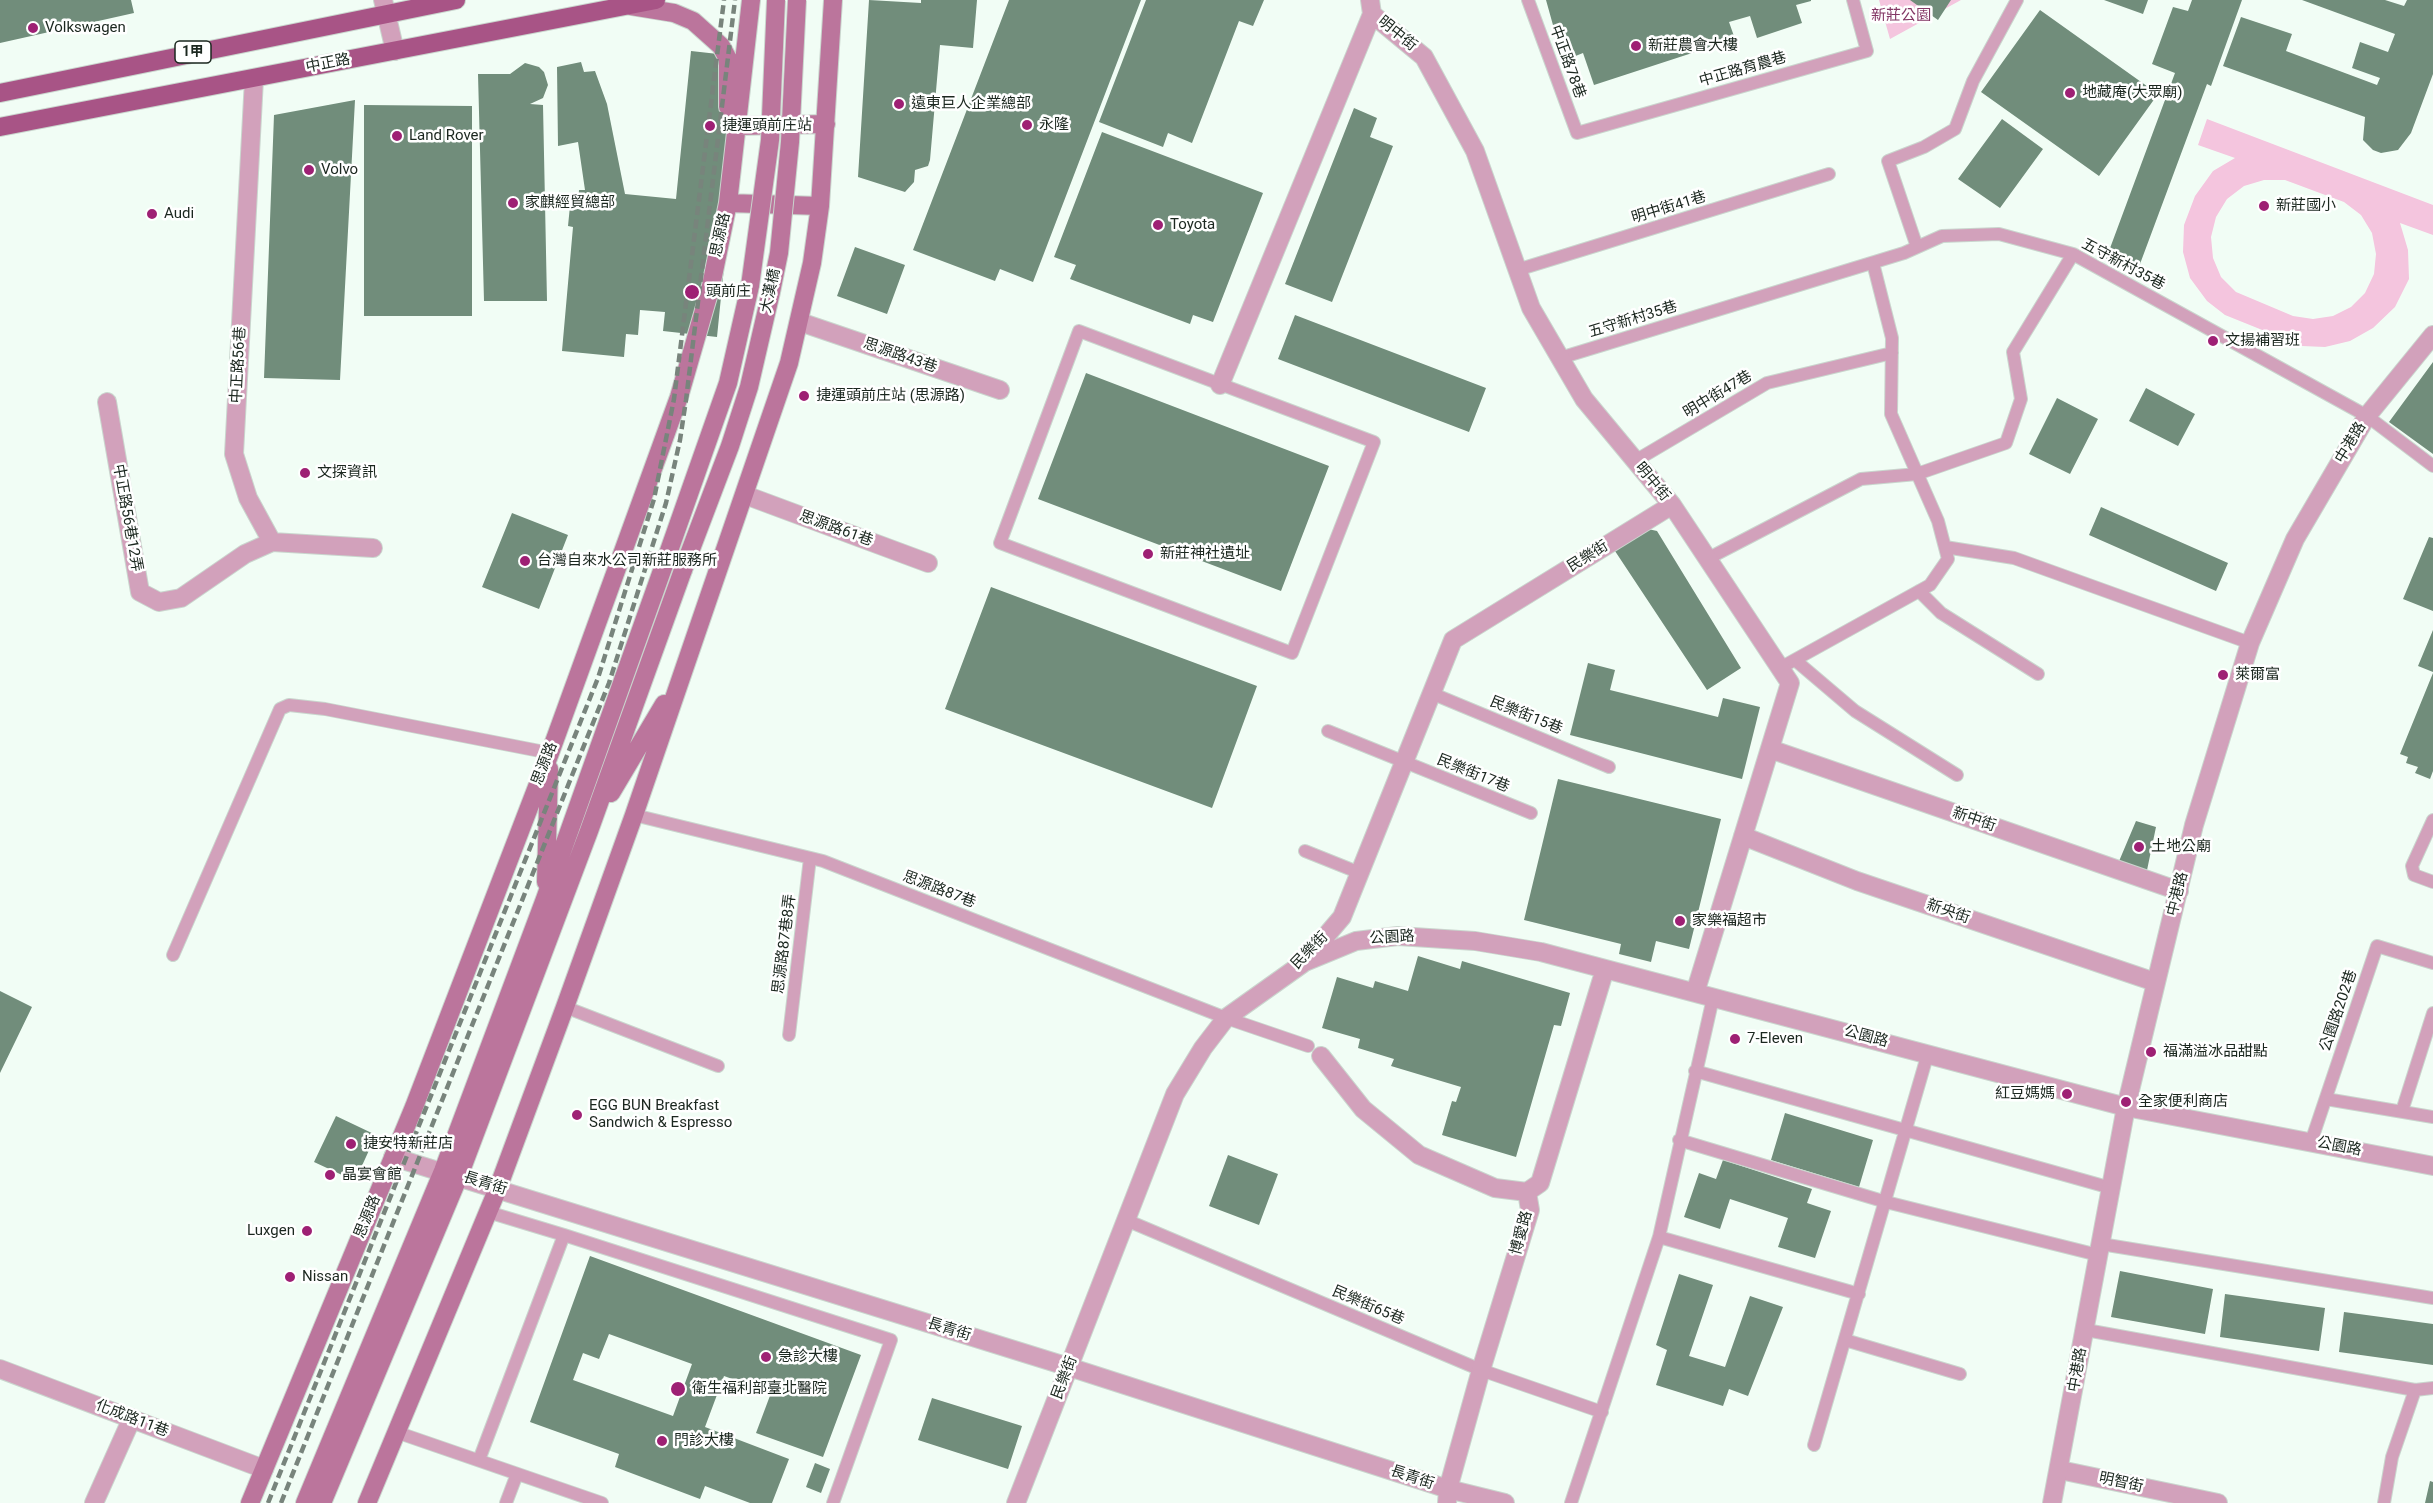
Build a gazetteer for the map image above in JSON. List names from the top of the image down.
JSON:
{
  "streets": {
    "main road": [
      "1甲",
      "中正路",
      "思源路",
      "大漢橋"
    ],
    "street": [
      "明中街",
      "思源路43巷",
      "中正路56巷",
      "中港路",
      "中正路56巷12弄",
      "思源路61巷",
      "民樂街",
      "新中街",
      "新央街",
      "公園路",
      "長青街",
      "博愛路",
      "化成路11巷",
      "明智街"
    ],
    "lane": [
      "中正路78巷",
      "中正路育農巷",
      "明中街41巷",
      "五守新村35巷",
      "明中街47巷",
      "民樂街15巷",
      "民樂街17巷",
      "思源路87巷",
      "思源路87巷8弄",
      "公園路202巷",
      "民樂街65巷"
    ]
  },
  "crossings": [
    ["明中街", "明中街41巷"],
    ["明中街", "五守新村35巷"],
    ["明中街", "明中街47巷"],
    ["明中街", "民樂街"],
    ["明中街", "新中街"],
    ["明中街", "新央街"],
    ["明中街", "公園路"],
    ["中正路78巷", "中正路育農巷"],
    ["中正路", "中正路56巷"],
    ["思源路", "長青街"],
    ["思源路", "化成路11巷"],
    ["五守新村35巷", "中港路"],
    ["中正路56巷", "中正路56巷12弄"],
    ["中港路", "新中街"],
    ["中港路", "新央街"],
    ["中港路", "公園路"],
    ["中港路", "明智街"],
    ["民樂街", "民樂街15巷"],
    ["民樂街", "民樂街17巷"],
    ["民樂街", "思源路87巷"],
    ["民樂街", "公園路"],
    ["民樂街", "長青街"],
    ["民樂街", "民樂街65巷"],
    ["思源路87巷", "思源路87巷8弄"],
    ["公園路", "公園路202巷"],
    ["公園路", "博愛路"],
    ["長青街", "博愛路"],
    ["博愛路", "民樂街65巷"]
  ],
  "parks": ["新莊公園"],
  "places": [
    "Volkswagen",
    "新莊農會大樓",
    "地藏庵(大眾廟)",
    "遠東巨人企業總部",
    "永隆",
    "捷運頭前庄站",
    "Land Rover",
    "Volvo",
    "家麒經貿總部",
    "新莊國小",
    "Audi",
    "Toyota",
    "頭前庄",
    "文揚補習班",
    "捷運頭前庄站 (思源路)",
    "文探資訊",
    "新莊神社遺址",
    "台灣自來水公司新莊服務所",
    "萊爾富",
    "土地公廟",
    "家樂福超市",
    "7-Eleven",
    "福滿溢冰品甜點",
    "紅豆媽媽",
    "全家便利商店",
    "EGG BUN Breakfast Sandwich & Espresso",
    "捷安特新莊店",
    "晶宴會館",
    "Luxgen",
    "Nissan",
    "急診大樓",
    "衛生福利部臺北醫院",
    "門診大樓"
  ]
}
